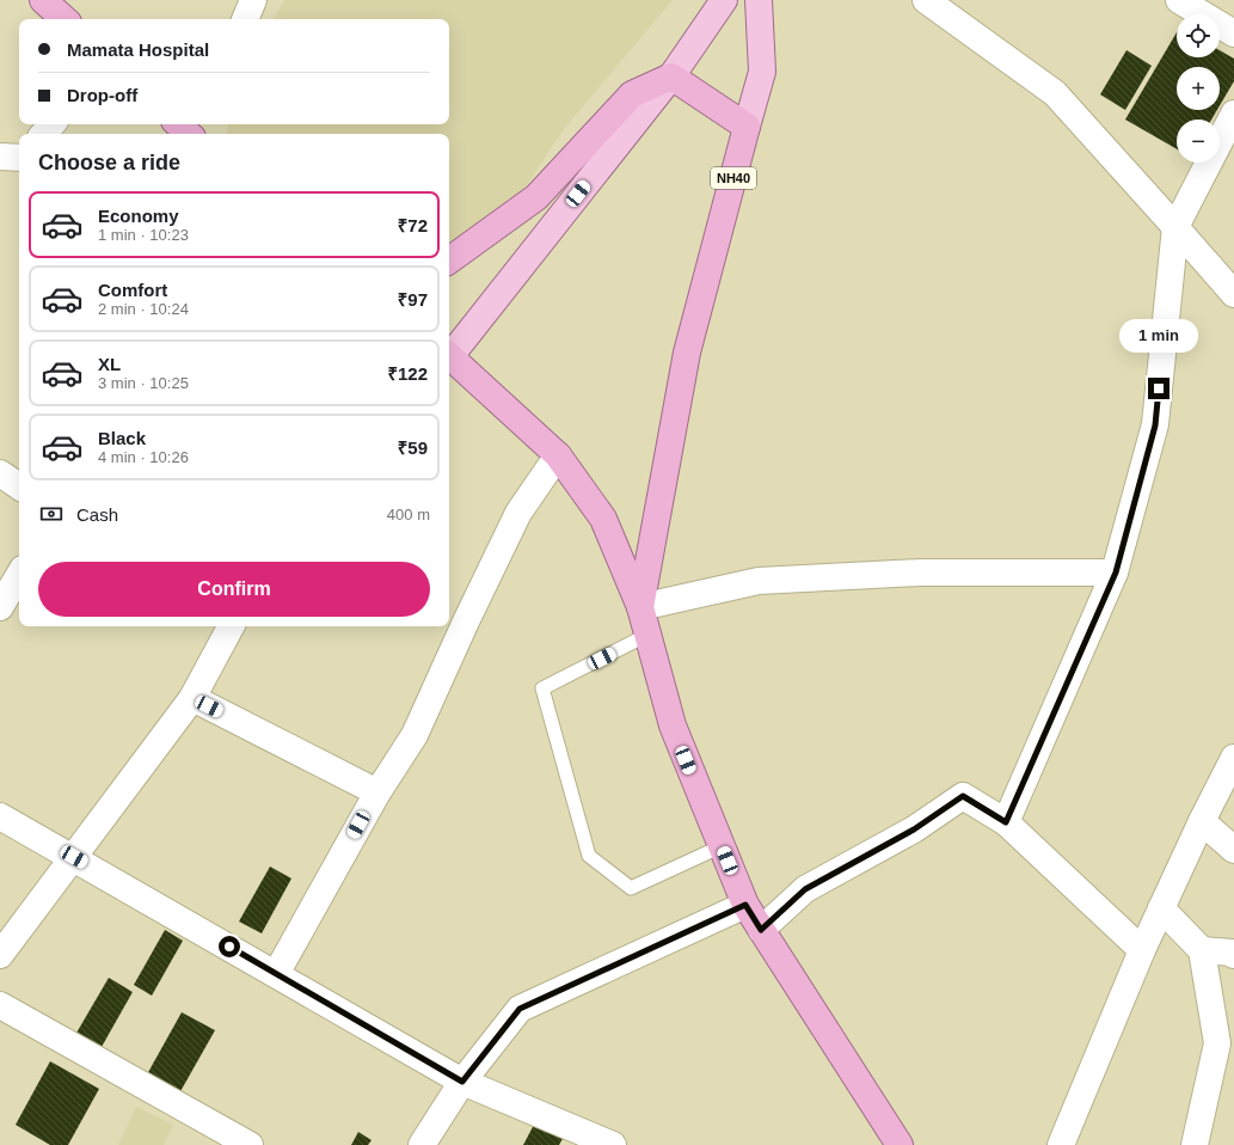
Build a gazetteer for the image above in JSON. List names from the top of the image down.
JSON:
{
  "streets": {
    "highway": ["NH40"]
  },
  "page": {
    "map_buttons": ["+", "−"],
    "banner": ["Mamata Hospital", "Drop-off"],
    "heading": "Choose a ride",
    "list": [
      {
        "name": "Economy",
        "note": "1 min · 10:23",
        "value": "₹72"
      },
      {
        "name": "Comfort",
        "note": "2 min · 10:24",
        "value": "₹97"
      },
      {
        "name": "XL",
        "note": "3 min · 10:25",
        "value": "₹122"
      },
      {
        "name": "Black",
        "note": "4 min · 10:26",
        "value": "₹59"
      }
    ],
    "bubble": "1 min",
    "pay": ["Cash", "400 m"],
    "buttons": "Confirm"
  }
}
